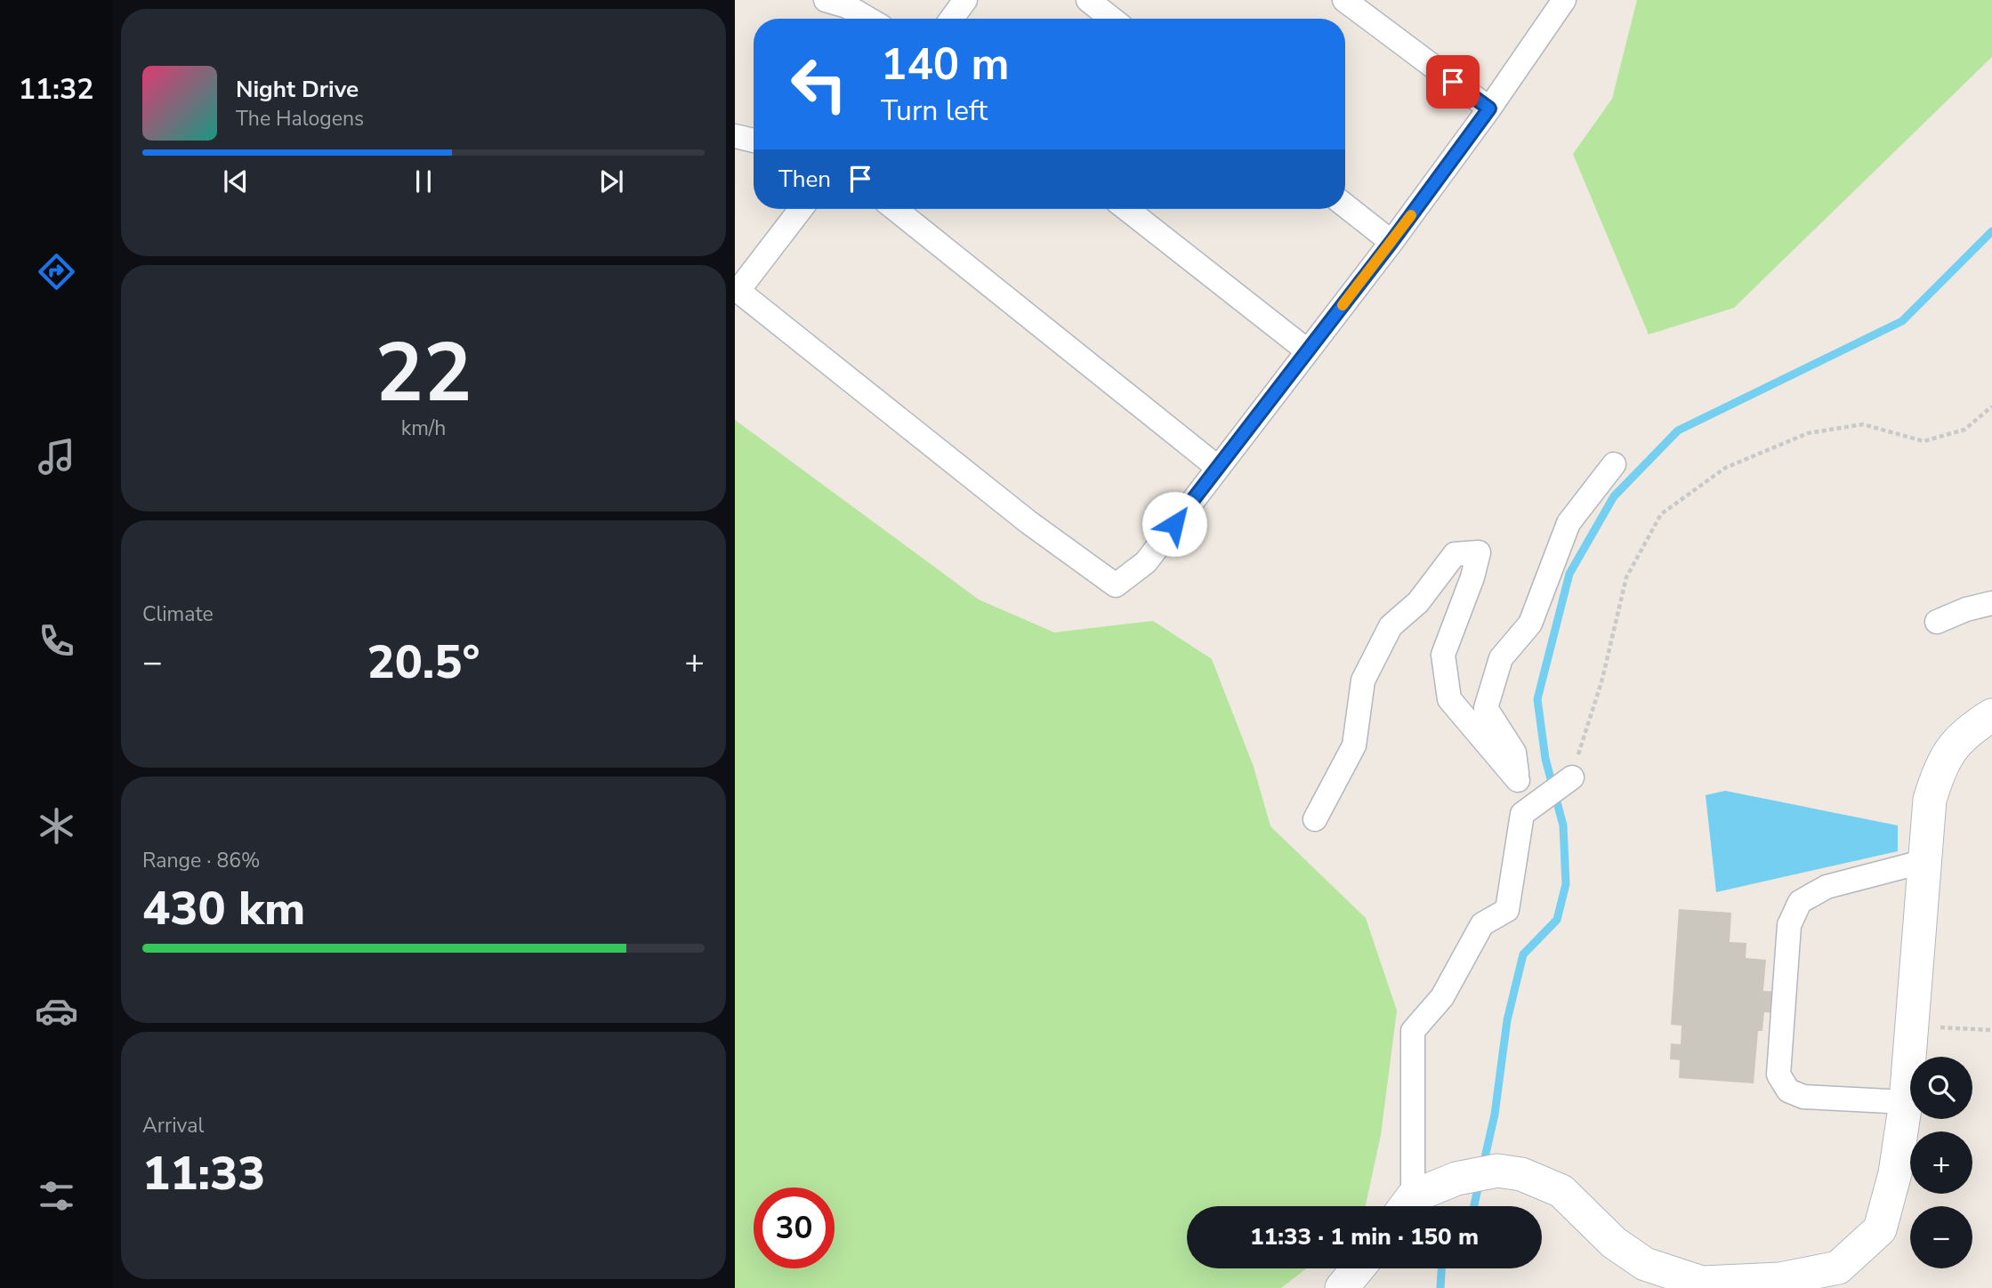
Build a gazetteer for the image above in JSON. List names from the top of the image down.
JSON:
{
  "page": {
    "tabs": "11:32",
    "turn": ["140 m", "Turn left"],
    "song": ["Night Drive", "The Halogens"],
    "then": "Then",
    "tile": [
      ["22", "km/h"],
      "Climate",
      ["Range · 86%", "430 km"],
      ["Arrival", "11:33"]
    ],
    "heat": ["−", "20.5°", "+"],
    "map_buttons": ["+", "−"],
    "limit": "30",
    "trip": "11:33 · 1 min · 150 m"
  }
}
